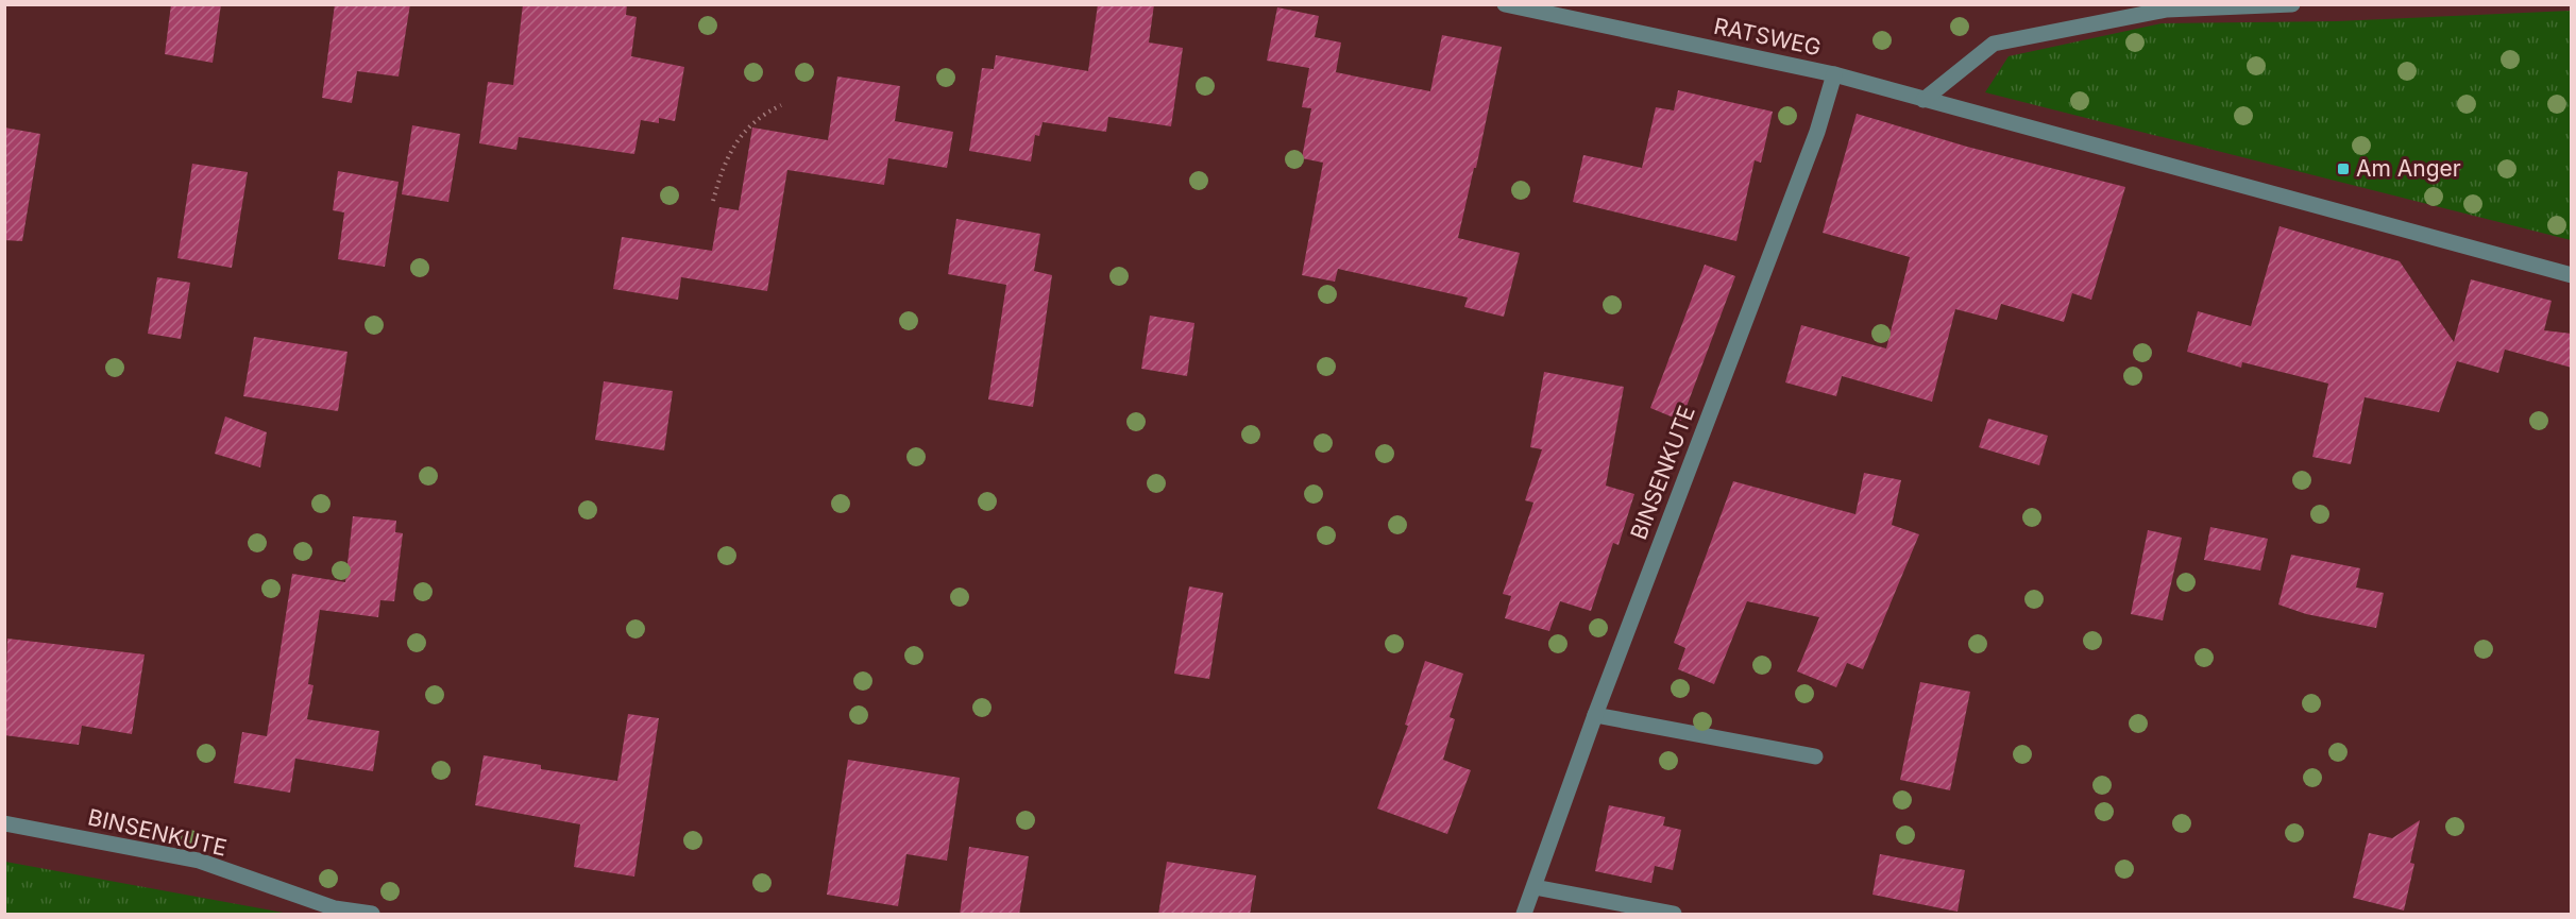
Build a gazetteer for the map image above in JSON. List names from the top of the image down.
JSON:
{
  "streets": {
    "street": ["RATSWEG", "BINSENKUTE"]
  },
  "crossings": [
    ["RATSWEG", "BINSENKUTE"]
  ],
  "places": {
    "transit": ["Am Anger"]
  }
}
